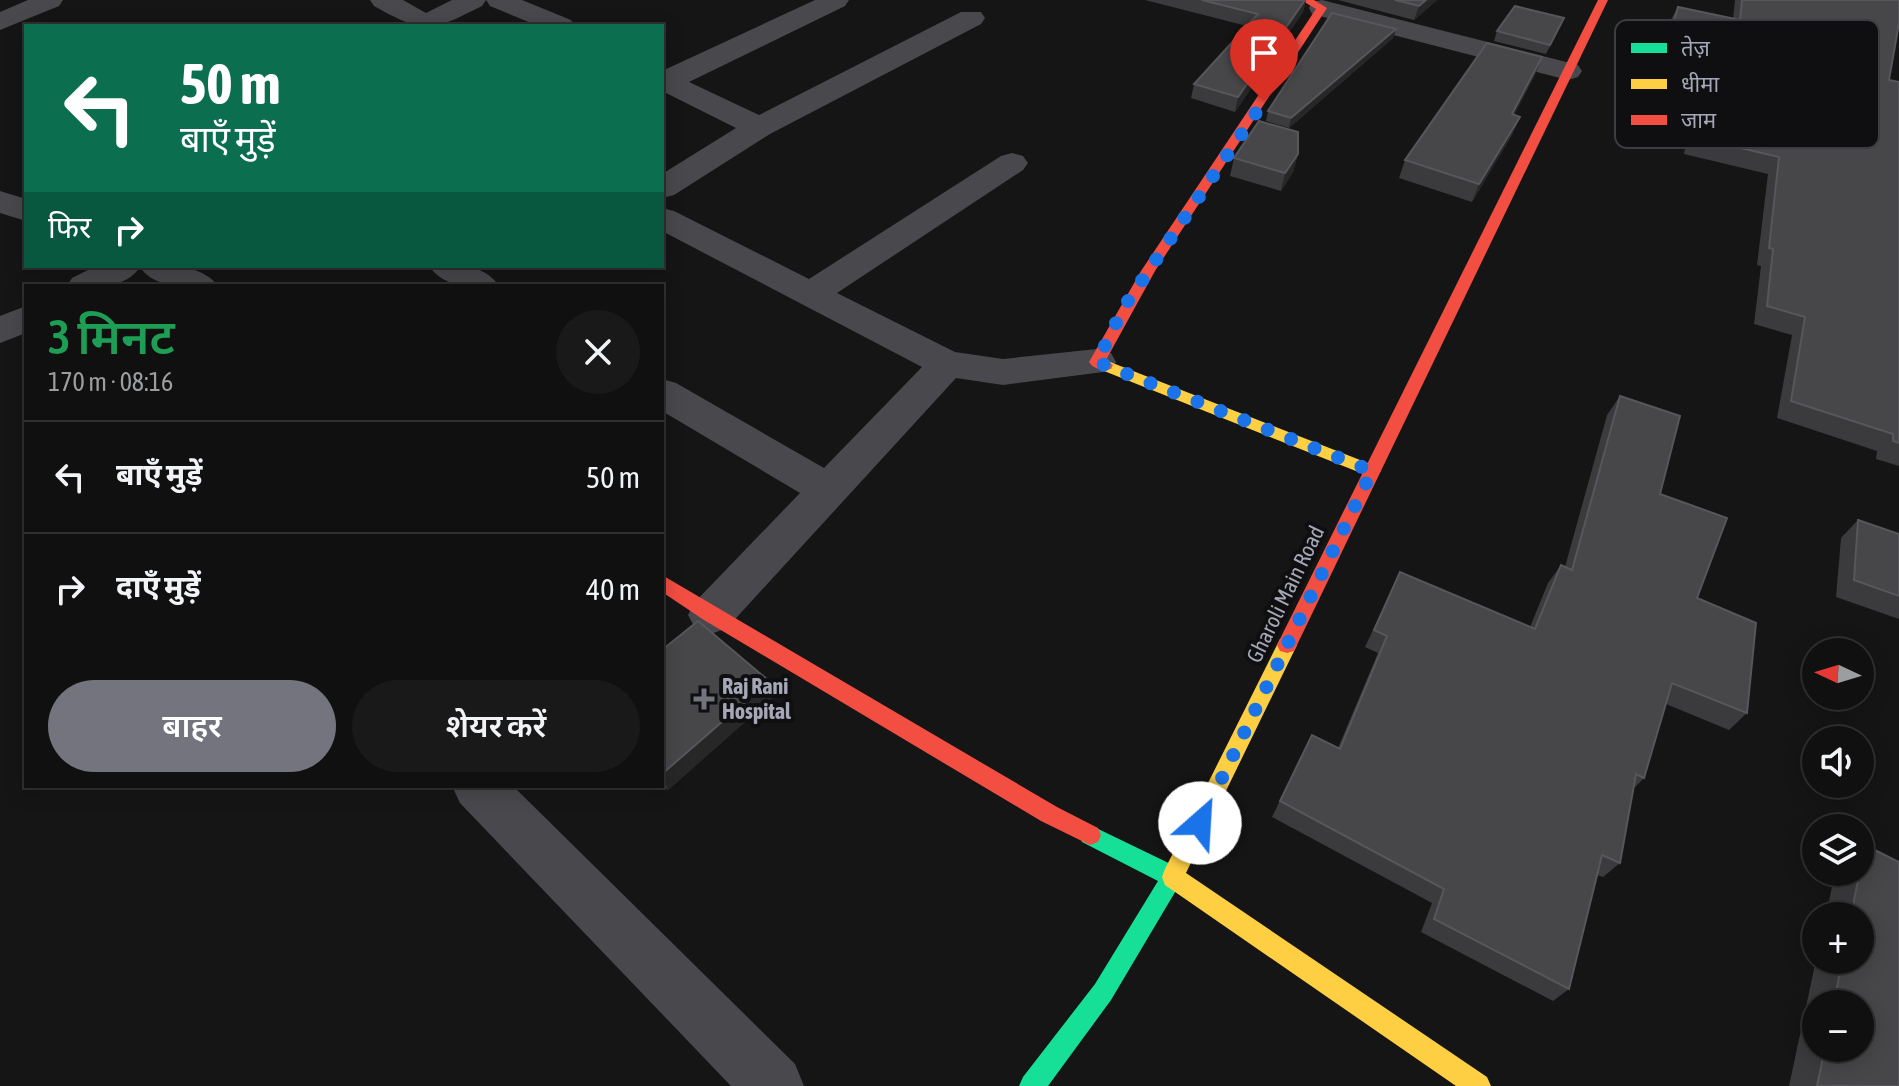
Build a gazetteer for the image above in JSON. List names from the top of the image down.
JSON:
{
  "streets": {
    "street": ["Gharoli Main Road"]
  },
  "places": {
    "health": ["Raj Rani Hospital"]
  },
  "legend": ["तेज़", "धीमा", "जाम"],
  "north": "left",
  "page": {
    "turn": ["50 m", "बाएँ मुड़ें"],
    "then": "फिर",
    "heading": ["3 मिनट", "170 m · 08:16"],
    "list": [
      {
        "name": "बाएँ मुड़ें",
        "value": "50 m"
      },
      {
        "name": "दाएँ मुड़ें",
        "value": "40 m"
      }
    ],
    "map_buttons": ["+", "−"],
    "buttons": ["बाहर", "शेयर करें"]
  }
}
